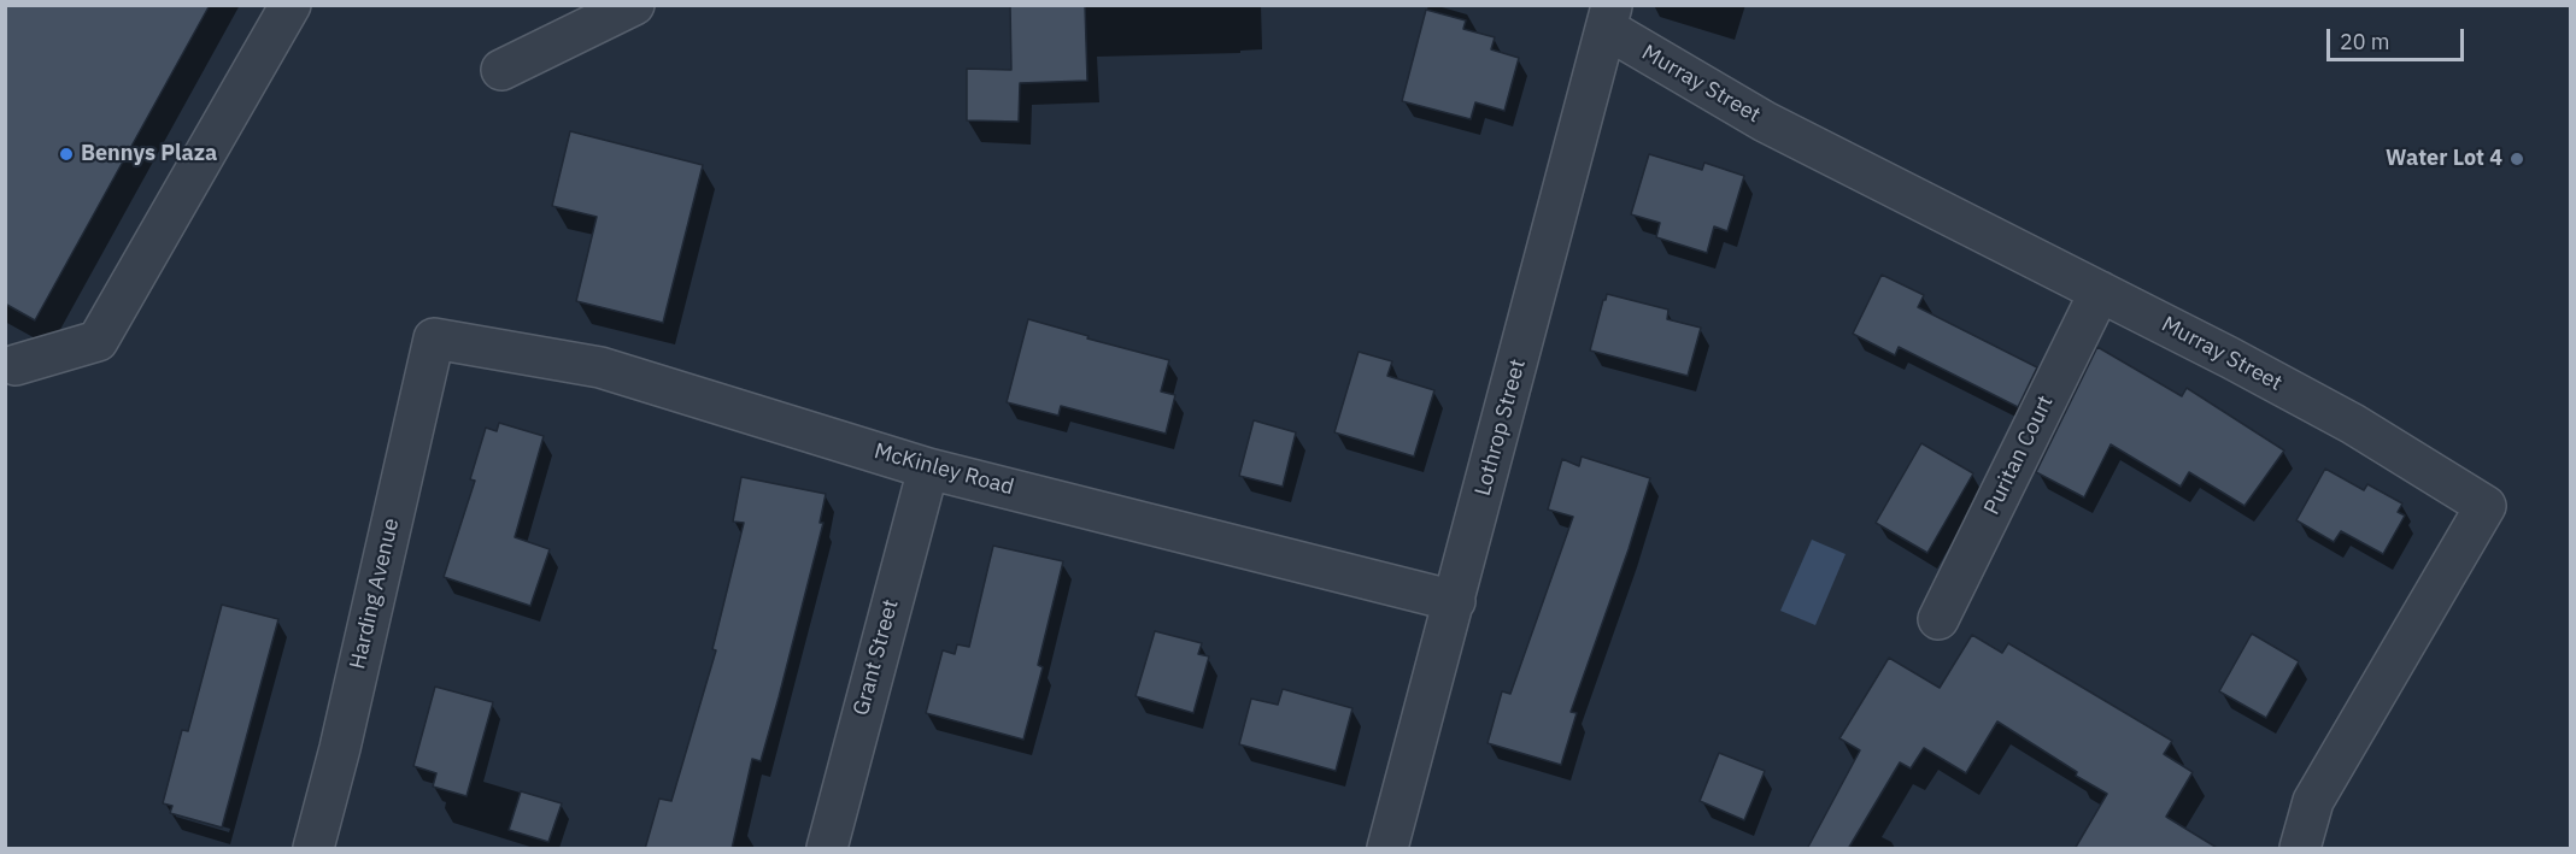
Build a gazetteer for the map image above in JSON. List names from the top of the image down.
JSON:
{
  "streets": {
    "street": [
      "Murray Street",
      "Lothrop Street",
      "Puritan Court",
      "McKinley Road",
      "Harding Avenue",
      "Grant Street"
    ]
  },
  "crossings": [
    ["Murray Street", "Lothrop Street"],
    ["Murray Street", "Puritan Court"],
    ["Lothrop Street", "McKinley Road"],
    ["McKinley Road", "Harding Avenue"],
    ["McKinley Road", "Grant Street"]
  ],
  "places": ["Bennys Plaza", "Water Lot 4"],
  "scale_bar": "20 m"
}
